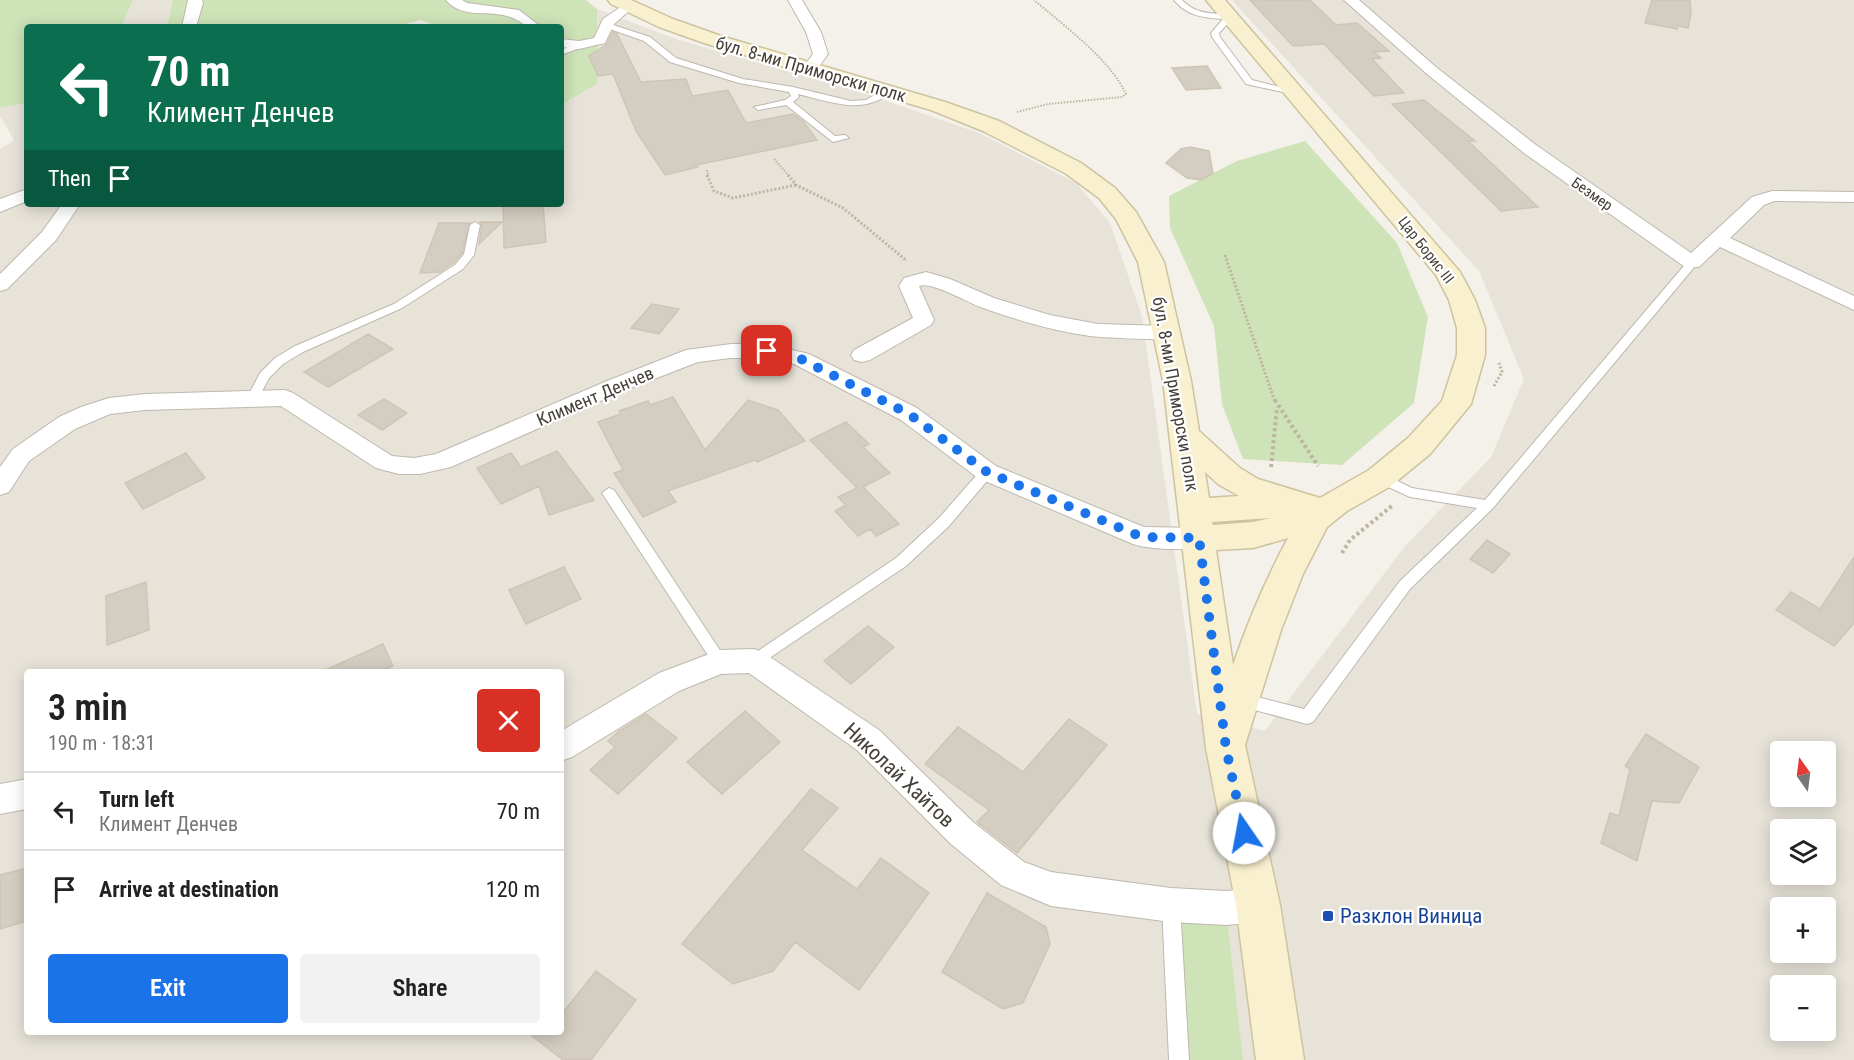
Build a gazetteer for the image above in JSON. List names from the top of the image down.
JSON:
{
  "streets": {
    "street": [
      "бул. 8-ми Приморски полк",
      "Безмер",
      "Цар Борис III",
      "Климент Денчев",
      "Николай Хайтов"
    ]
  },
  "crossings": [
    ["бул. 8-ми Приморски полк", "Цар Борис III"],
    ["бул. 8-ми Приморски полк", "Климент Денчев"],
    ["бул. 8-ми Приморски полк", "Николай Хайтов"],
    ["Цар Борис III", "Климент Денчев"]
  ],
  "places": {
    "transit": ["Разклон Виница"]
  },
  "north": "top",
  "page": {
    "turn": ["70 m", "Климент Денчев"],
    "then": "Then",
    "heading": ["3 min", "190 m · 18:31"],
    "map_buttons": ["+", "−"],
    "list": [
      {
        "name": "Turn left",
        "note": "Климент Денчев",
        "value": "70 m"
      },
      {
        "name": "Arrive at destination",
        "value": "120 m"
      }
    ],
    "buttons": ["Exit", "Share"]
  }
}
